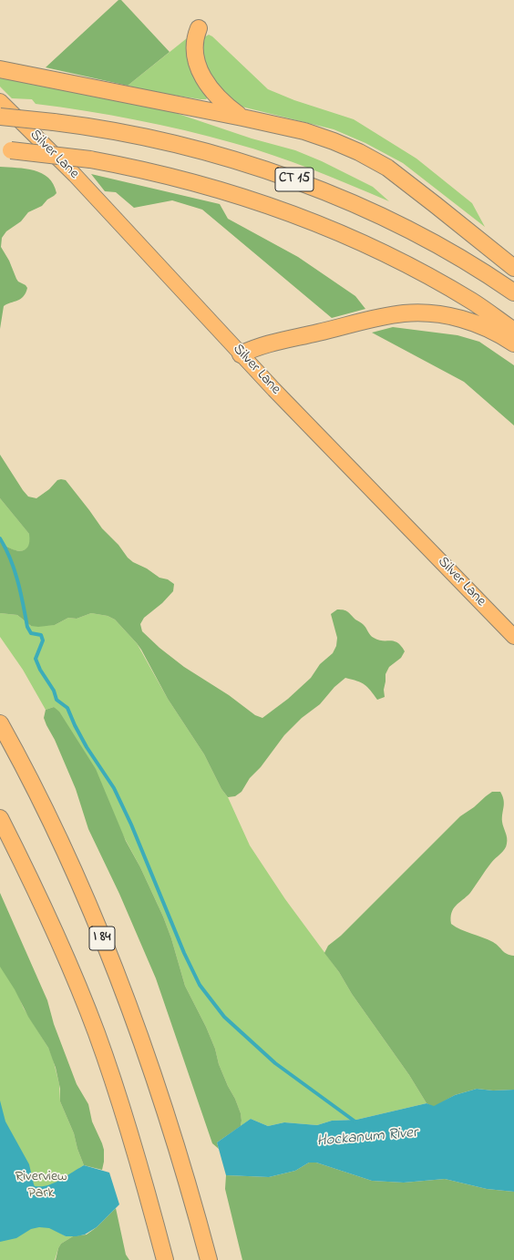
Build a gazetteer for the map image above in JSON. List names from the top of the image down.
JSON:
{
  "streets": {
    "highway": ["CT 15", "I 84"],
    "main road": ["Silver Lane"]
  },
  "water": ["Hockanum River"],
  "parks": ["Riverview Park"]
}
